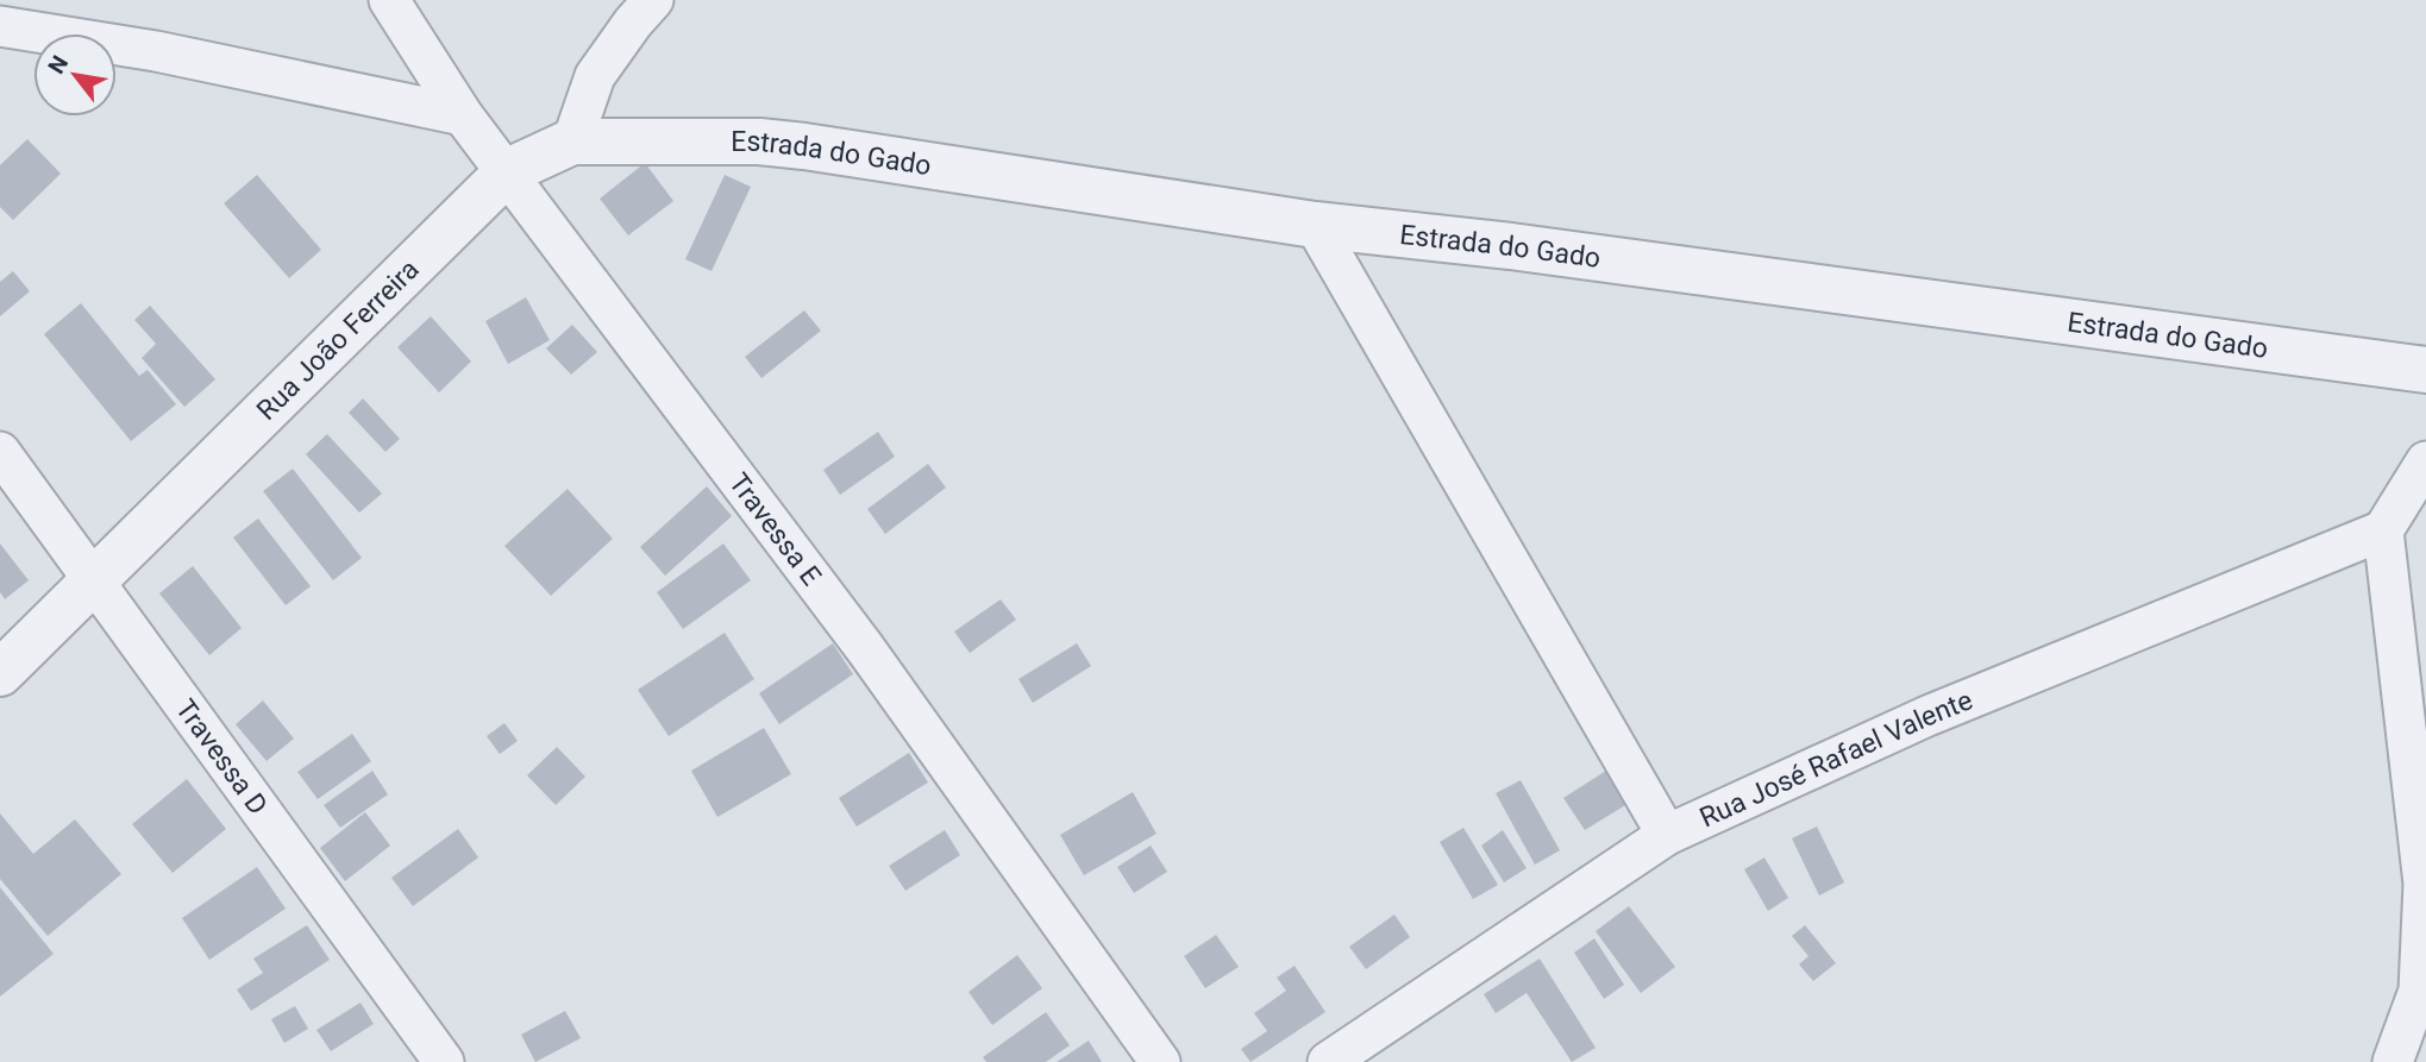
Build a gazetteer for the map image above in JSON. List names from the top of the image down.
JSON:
{
  "streets": {
    "street": [
      "Estrada do Gado",
      "Rua João Ferreira",
      "Travessa E",
      "Travessa D",
      "Rua José Rafael Valente"
    ]
  },
  "crossings": [
    ["Estrada do Gado", "Rua João Ferreira"],
    ["Rua João Ferreira", "Travessa E"],
    ["Rua João Ferreira", "Travessa D"]
  ],
  "north": "top left"
}
